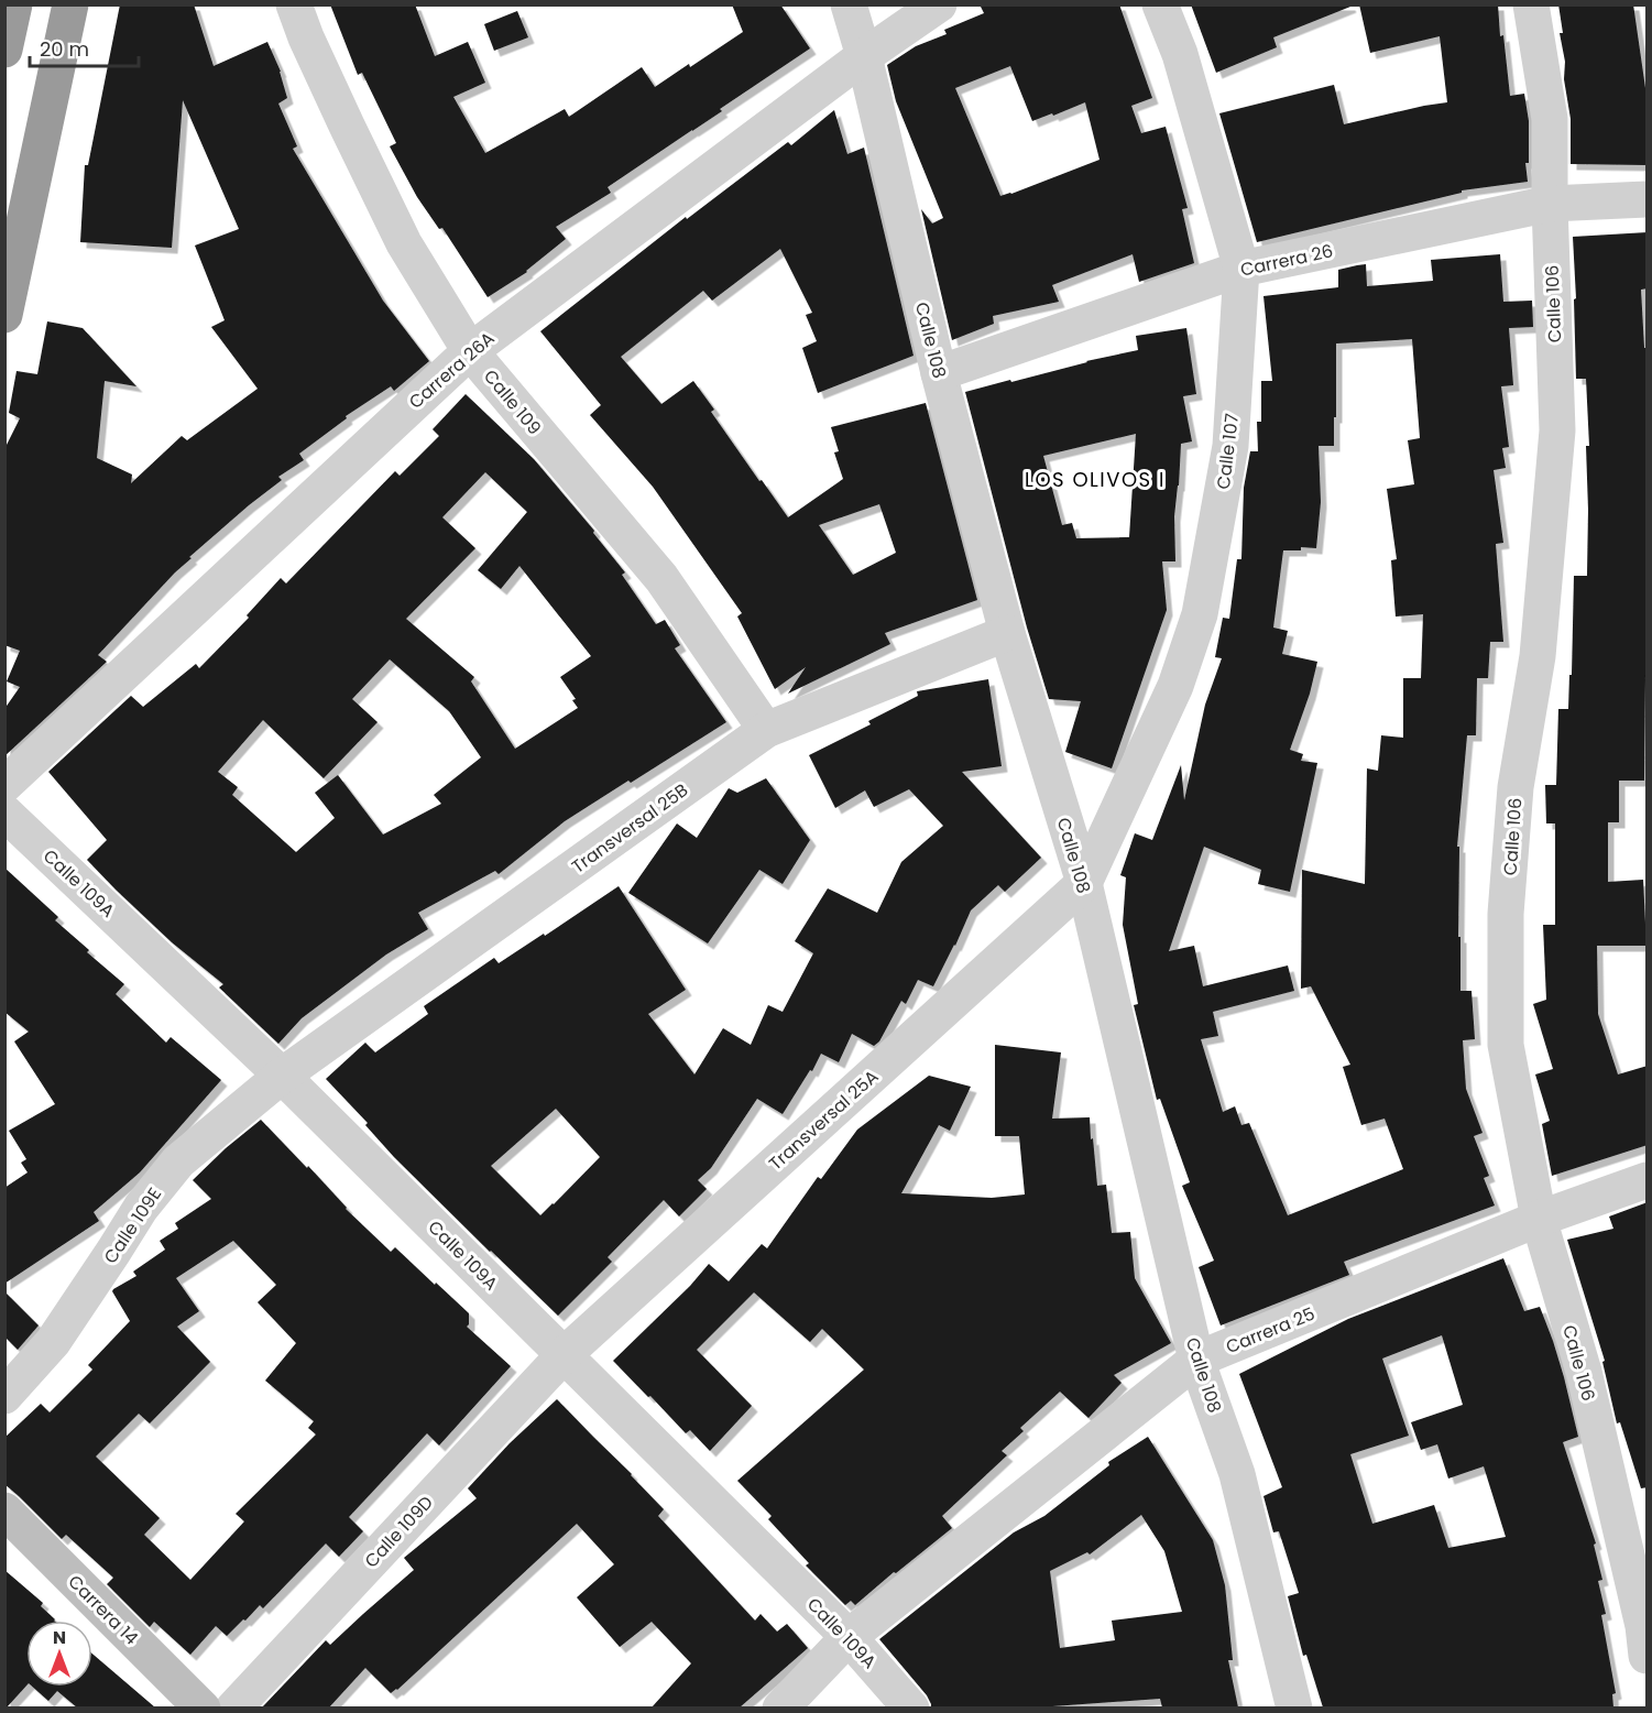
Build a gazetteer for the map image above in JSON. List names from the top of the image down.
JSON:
{
  "streets": {
    "street": [
      "Carrera 26",
      "Calle 106",
      "Calle 108",
      "Carrera 26A",
      "Calle 109",
      "Calle 107",
      "Transversal 25B",
      "Calle 109A",
      "Transversal 25A",
      "Calle 109E",
      "Carrera 25",
      "Calle 109D",
      "Carrera 14"
    ]
  },
  "crossings": [
    ["Carrera 26", "Calle 106"],
    ["Carrera 26", "Calle 108"],
    ["Carrera 26", "Calle 107"],
    ["Calle 106", "Carrera 25"],
    ["Calle 108", "Carrera 26A"],
    ["Calle 108", "Calle 107"],
    ["Calle 108", "Transversal 25B"],
    ["Calle 108", "Transversal 25A"],
    ["Calle 108", "Carrera 25"],
    ["Carrera 26A", "Calle 109"],
    ["Calle 109", "Transversal 25B"],
    ["Calle 107", "Transversal 25A"],
    ["Transversal 25B", "Calle 109A"],
    ["Transversal 25B", "Calle 109E"],
    ["Calle 109A", "Transversal 25A"],
    ["Calle 109A", "Calle 109E"],
    ["Calle 109A", "Carrera 25"],
    ["Calle 109A", "Calle 109D"],
    ["Transversal 25A", "Calle 109D"]
  ],
  "districts": ["LOS OLIVOS I"],
  "scale_bar": "20 m",
  "north": "top"
}
